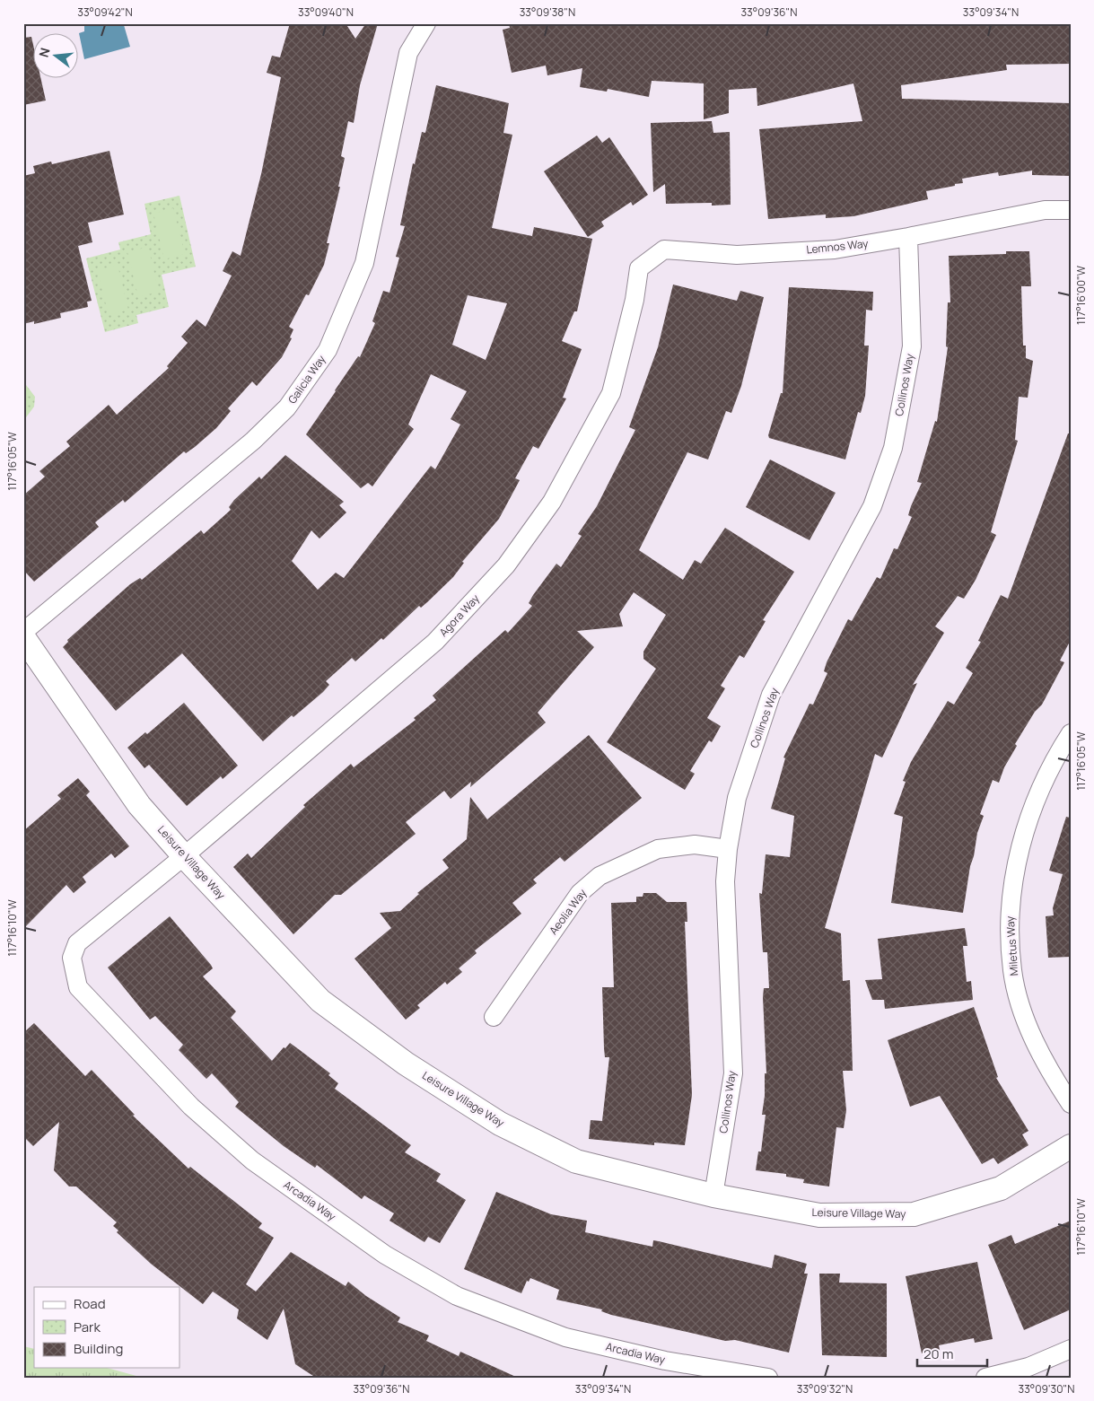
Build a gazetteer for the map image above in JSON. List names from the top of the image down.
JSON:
{
  "streets": {
    "street": [
      "Lemnos Way",
      "Galicia Way",
      "Collinos Way",
      "Agora Way",
      "Leisure Village Way",
      "Aeolia Way",
      "Miletus Way",
      "Arcadia Way"
    ]
  },
  "crossings": [
    ["Lemnos Way", "Collinos Way"],
    ["Lemnos Way", "Agora Way"],
    ["Collinos Way", "Leisure Village Way"],
    ["Collinos Way", "Aeolia Way"],
    ["Agora Way", "Leisure Village Way"],
    ["Agora Way", "Arcadia Way"],
    ["Leisure Village Way", "Arcadia Way"]
  ],
  "legend": ["Road", "Park", "Building"],
  "scale_bar": "20 m",
  "north": "left",
  "coordinates": [
    "33°09'42\"N",
    "33°09'40\"N",
    "33°09'38\"N",
    "33°09'36\"N",
    "33°09'34\"N",
    "117°16'00\"W",
    "117°16'05\"W",
    "117°16'10\"W",
    "33°09'32\"N",
    "33°09'30\"N"
  ]
}
